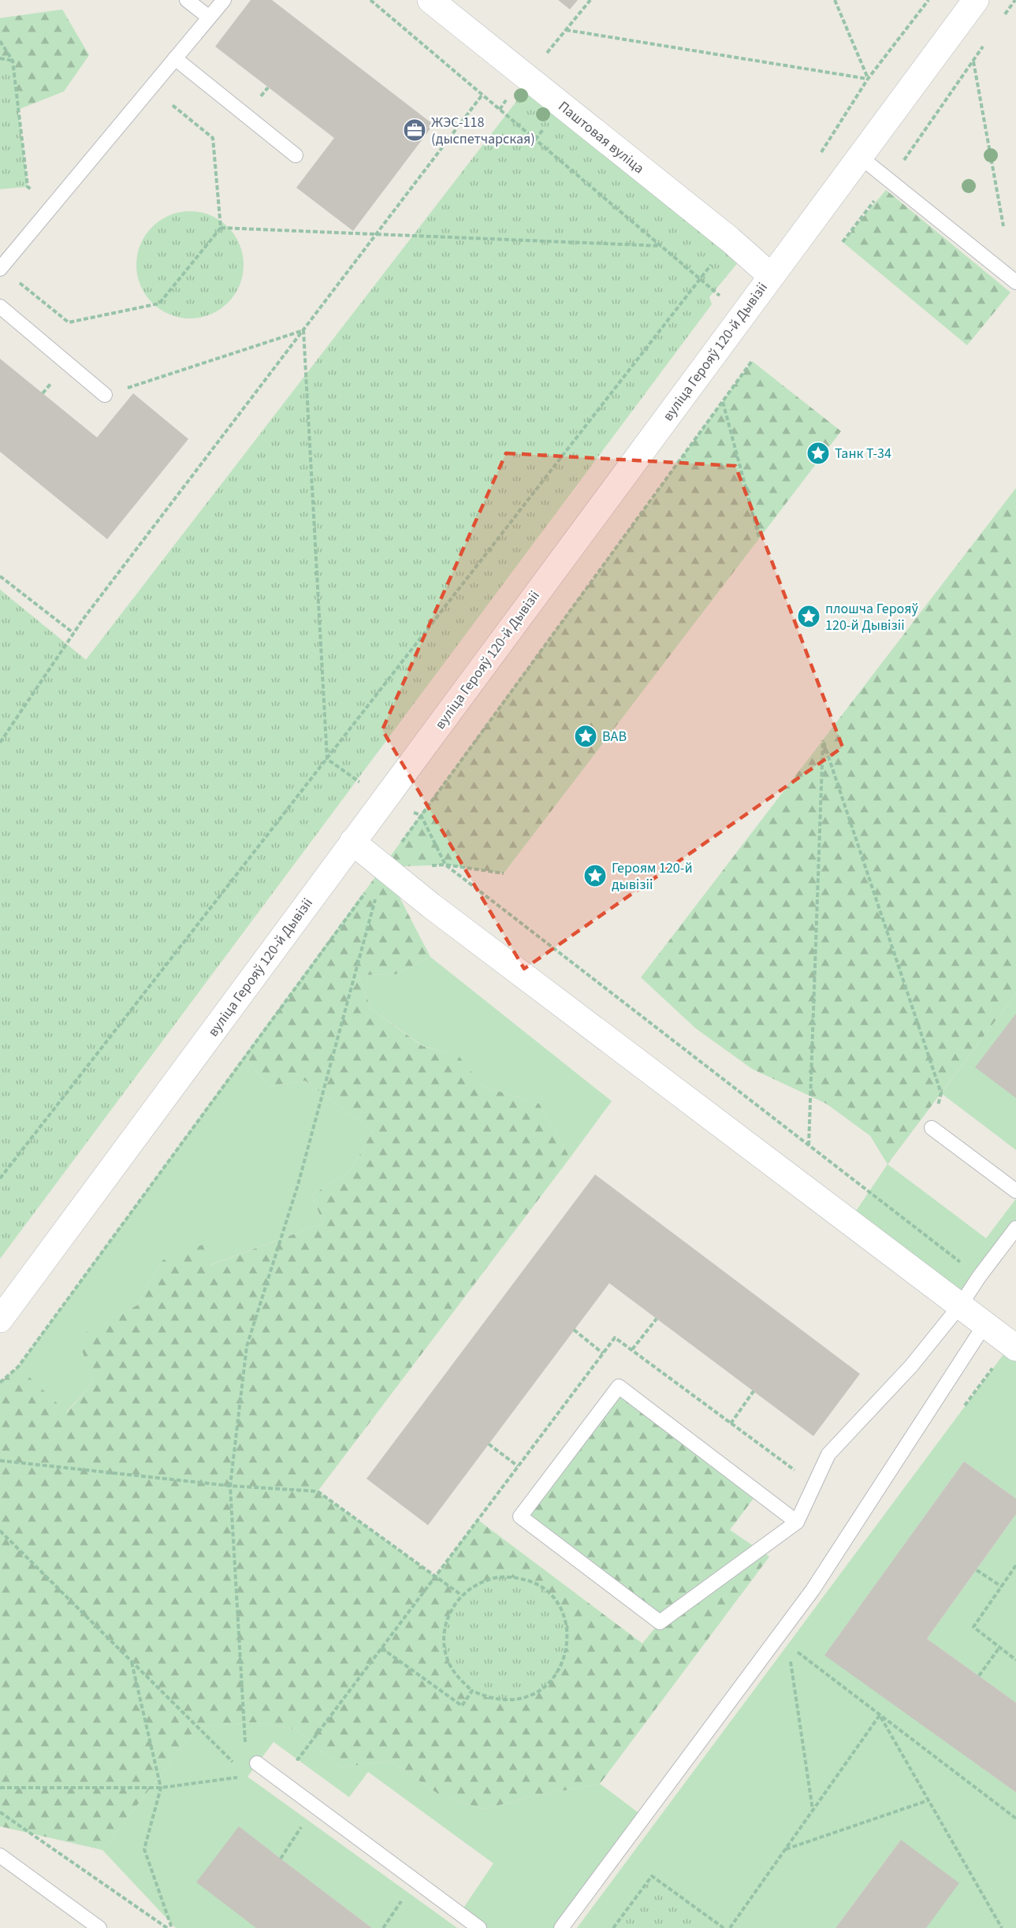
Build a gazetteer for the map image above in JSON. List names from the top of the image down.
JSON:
{
  "streets": {
    "street": ["Паштовая вуліца", "вуліца Герояў 120-й Дывізіі"]
  },
  "crossings": [
    ["Паштовая вуліца", "вуліца Герояў 120-й Дывізіі"]
  ],
  "places": {
    "office": ["ЖЭС-118 (дыспетчарская)"],
    "place": [
      "Танк Т-34",
      "плошча Герояў 120-й Дывізіі",
      "ВАВ",
      "Героям 120-й дывізіі"
    ]
  }
}
